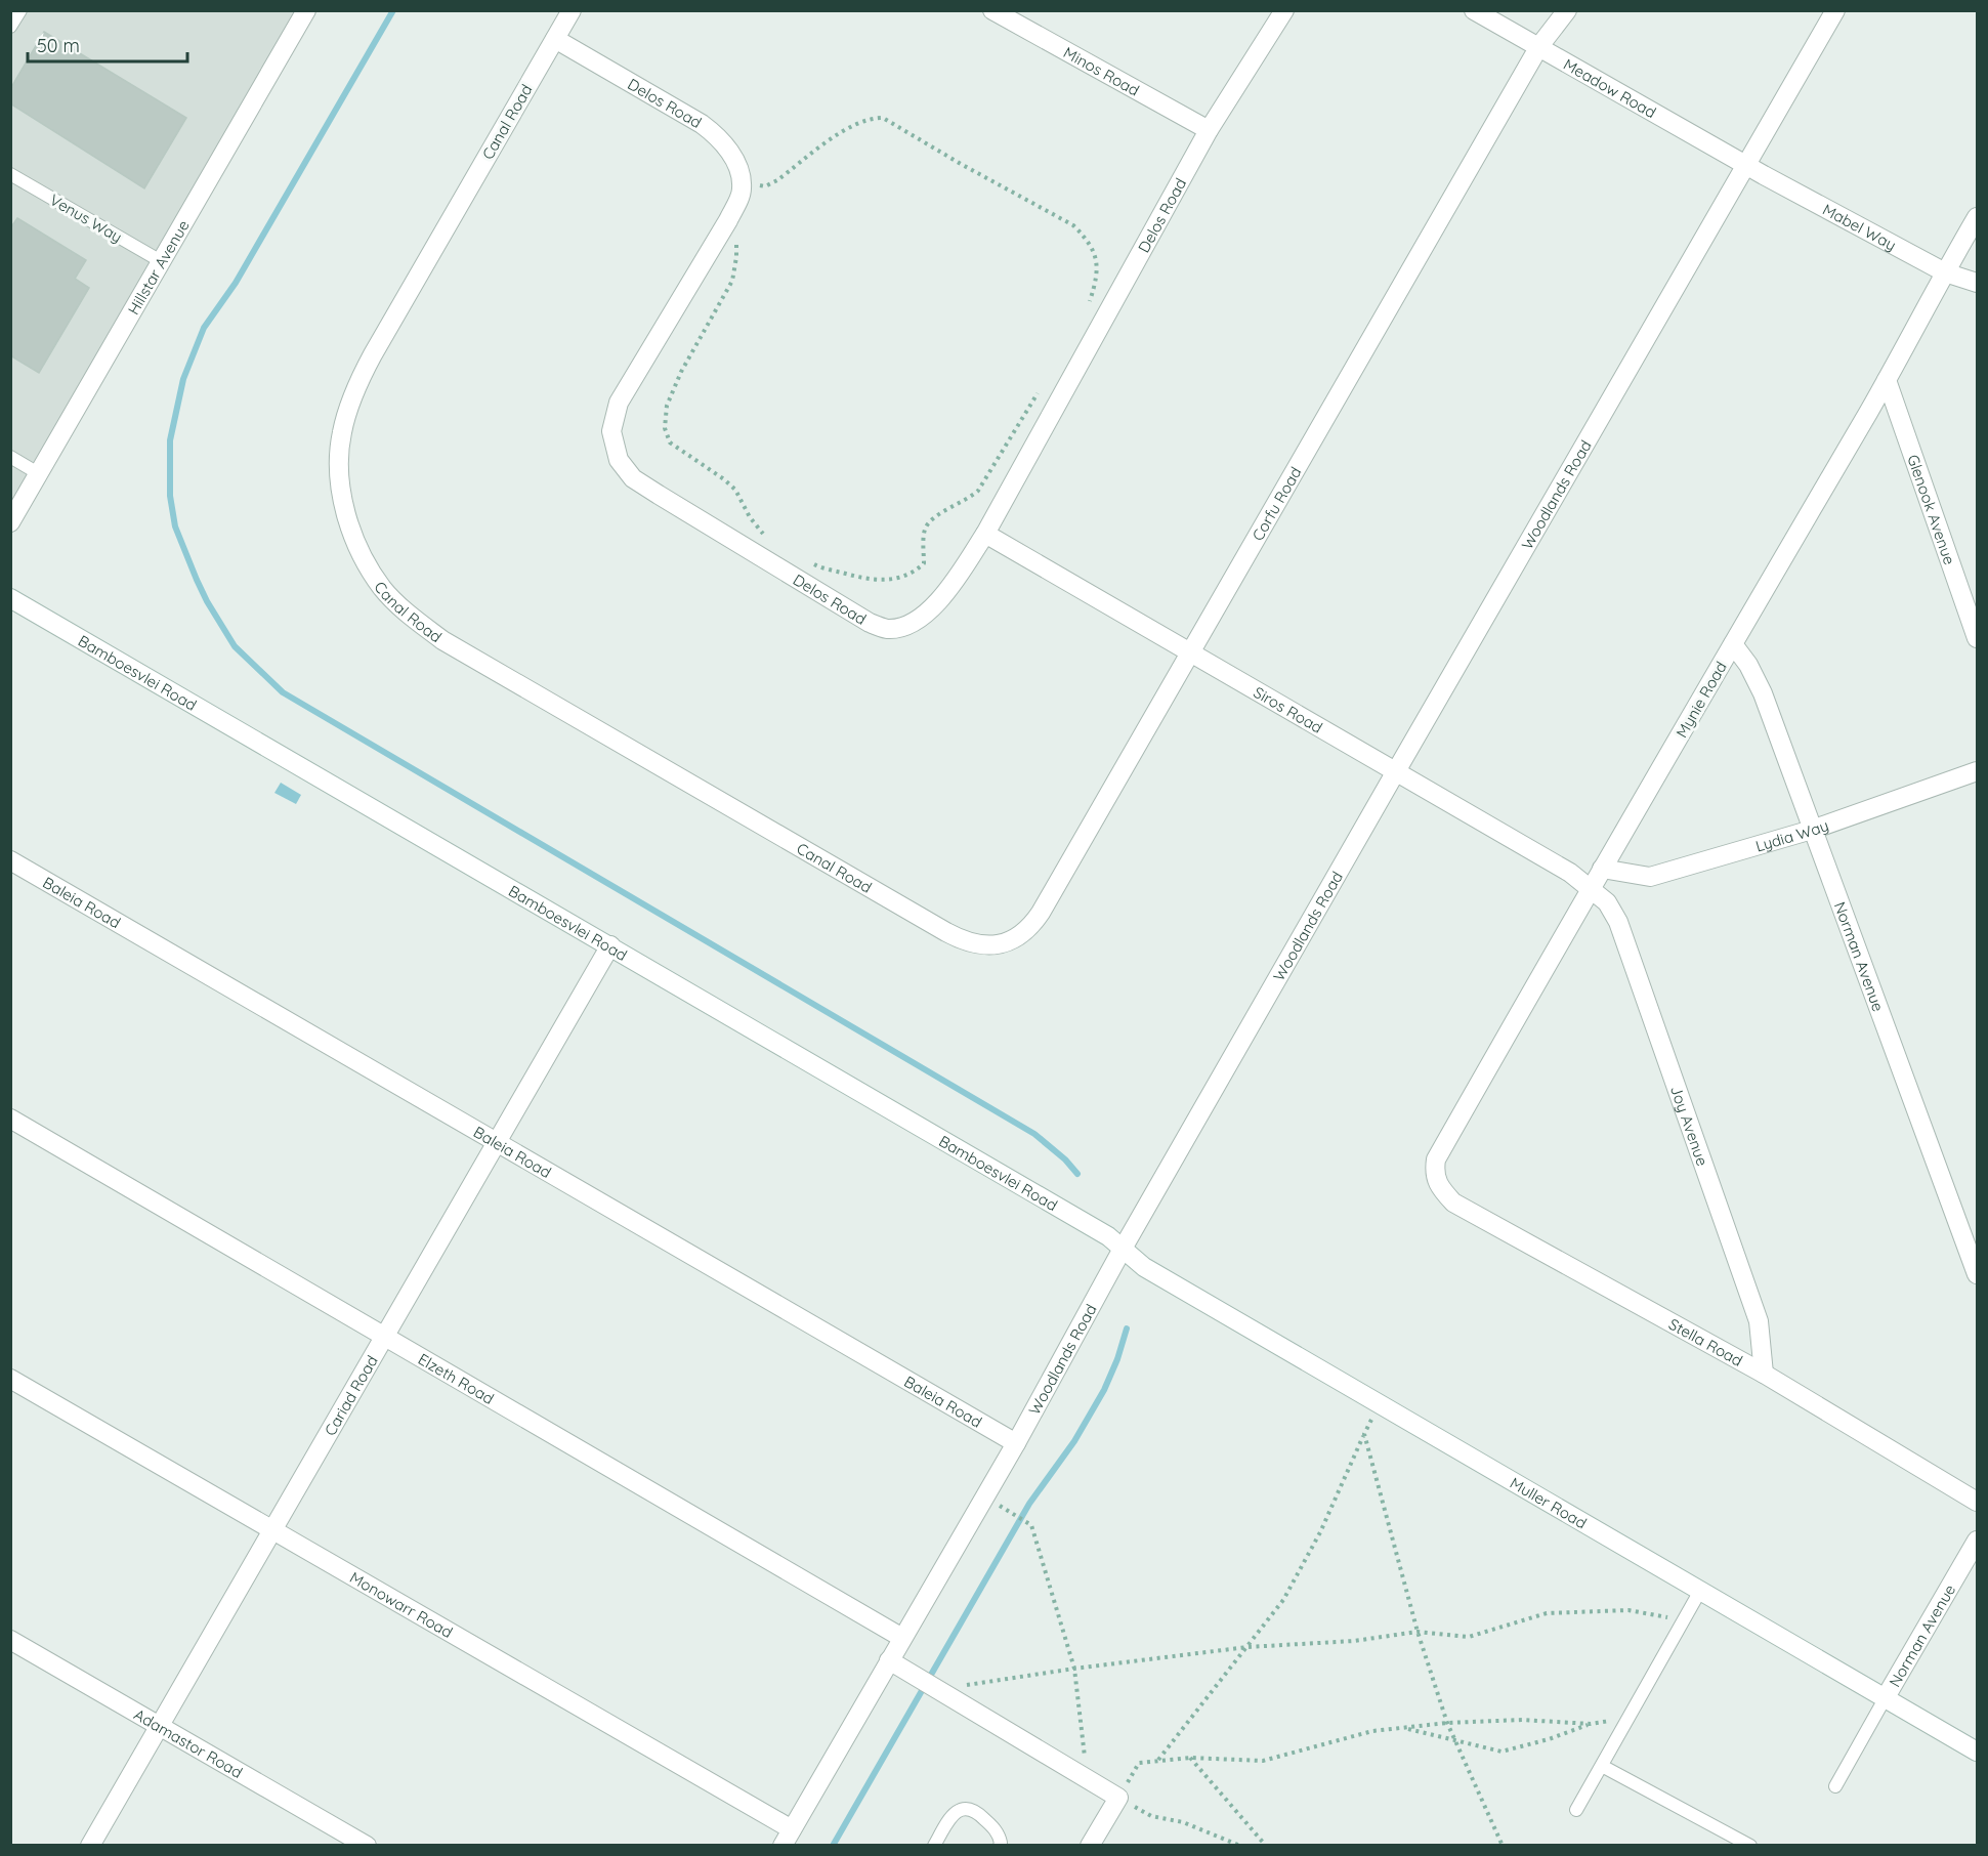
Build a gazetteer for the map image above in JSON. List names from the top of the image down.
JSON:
{
  "streets": {
    "street": [
      "Minos Road",
      "Meadow Road",
      "Delos Road",
      "Canal Road",
      "Mabel Way",
      "Hillstar Avenue",
      "Woodlands Road",
      "Corfu Road",
      "Glenook Avenue",
      "Bamboesvlei Road",
      "Mynie Road",
      "Siros Road",
      "Lydia Way",
      "Baleia Road",
      "Norman Avenue",
      "Joy Avenue",
      "Stella Road",
      "Elzeth Road",
      "Cariad Road",
      "Muller Road",
      "Monowarr Road",
      "Adamastor Road"
    ],
    "lane": ["Venus Way"]
  },
  "crossings": [
    ["Minos Road", "Delos Road"],
    ["Meadow Road", "Mabel Way"],
    ["Meadow Road", "Woodlands Road"],
    ["Meadow Road", "Corfu Road"],
    ["Delos Road", "Canal Road"],
    ["Delos Road", "Siros Road"],
    ["Canal Road", "Corfu Road"],
    ["Venus Way", "Hillstar Avenue"],
    ["Mabel Way", "Woodlands Road"],
    ["Mabel Way", "Mynie Road"],
    ["Woodlands Road", "Bamboesvlei Road"],
    ["Woodlands Road", "Siros Road"],
    ["Woodlands Road", "Baleia Road"],
    ["Woodlands Road", "Elzeth Road"],
    ["Woodlands Road", "Muller Road"],
    ["Woodlands Road", "Monowarr Road"],
    ["Corfu Road", "Siros Road"],
    ["Glenook Avenue", "Mynie Road"],
    ["Bamboesvlei Road", "Cariad Road"],
    ["Bamboesvlei Road", "Muller Road"],
    ["Mynie Road", "Siros Road"],
    ["Mynie Road", "Lydia Way"],
    ["Mynie Road", "Norman Avenue"],
    ["Mynie Road", "Joy Avenue"],
    ["Mynie Road", "Stella Road"],
    ["Siros Road", "Joy Avenue"],
    ["Lydia Way", "Norman Avenue"],
    ["Baleia Road", "Cariad Road"],
    ["Norman Avenue", "Muller Road"],
    ["Joy Avenue", "Stella Road"],
    ["Elzeth Road", "Cariad Road"],
    ["Cariad Road", "Monowarr Road"],
    ["Cariad Road", "Adamastor Road"]
  ],
  "scale_bar": "50 m"
}
